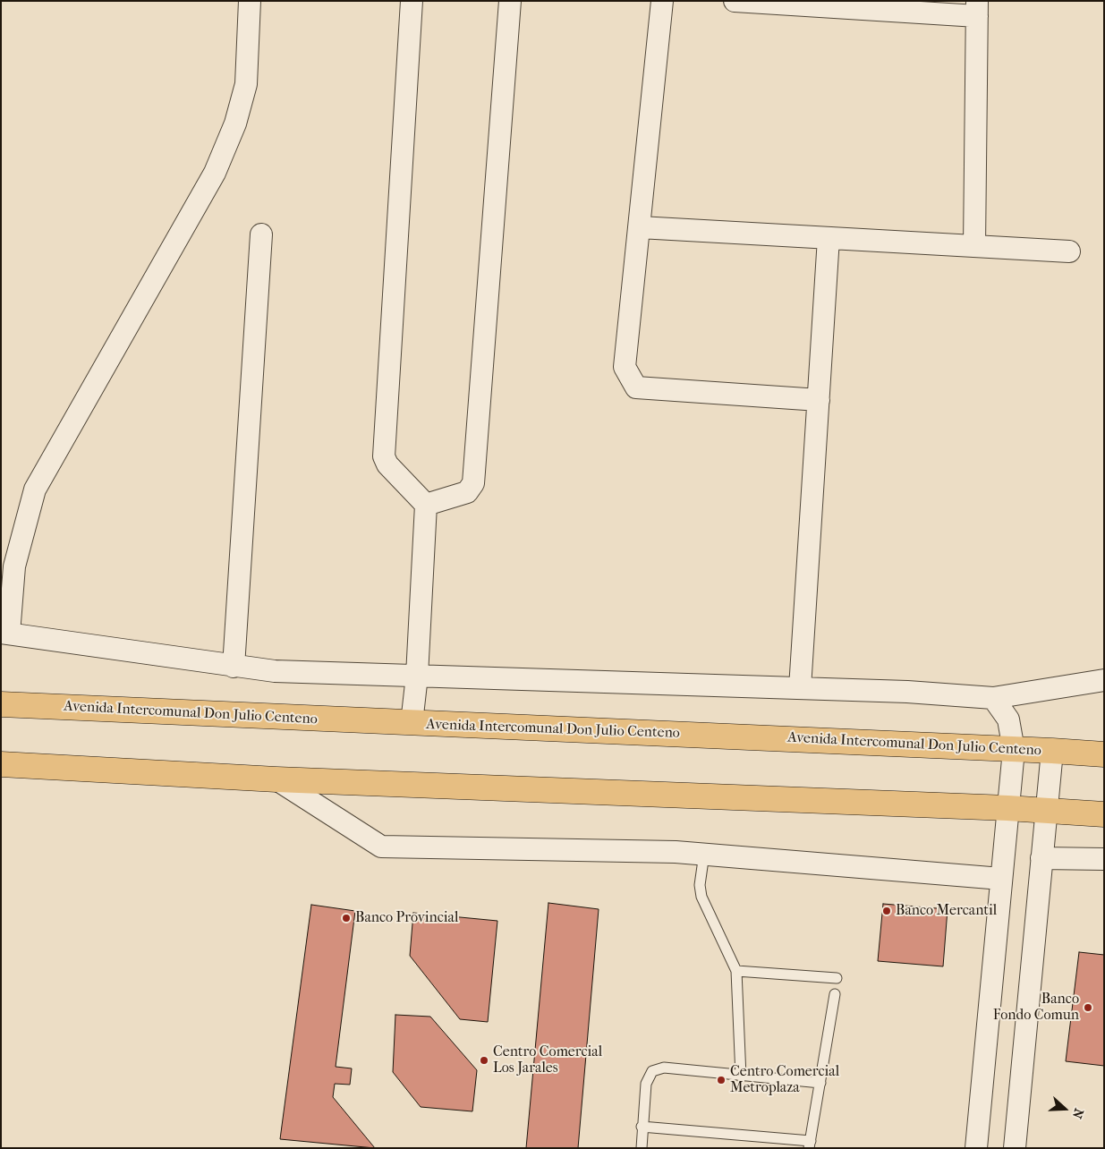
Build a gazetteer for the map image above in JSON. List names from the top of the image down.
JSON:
{
  "streets": {
    "main road": ["Avenida Intercomunal Don Julio Centeno"]
  },
  "places": [
    "Banco Mercantil",
    "Banco Provincial",
    "Banco Fondo Comun",
    "Centro Comercial Los Jarales",
    "Centro Comercial Metroplaza"
  ],
  "north": "right"
}
